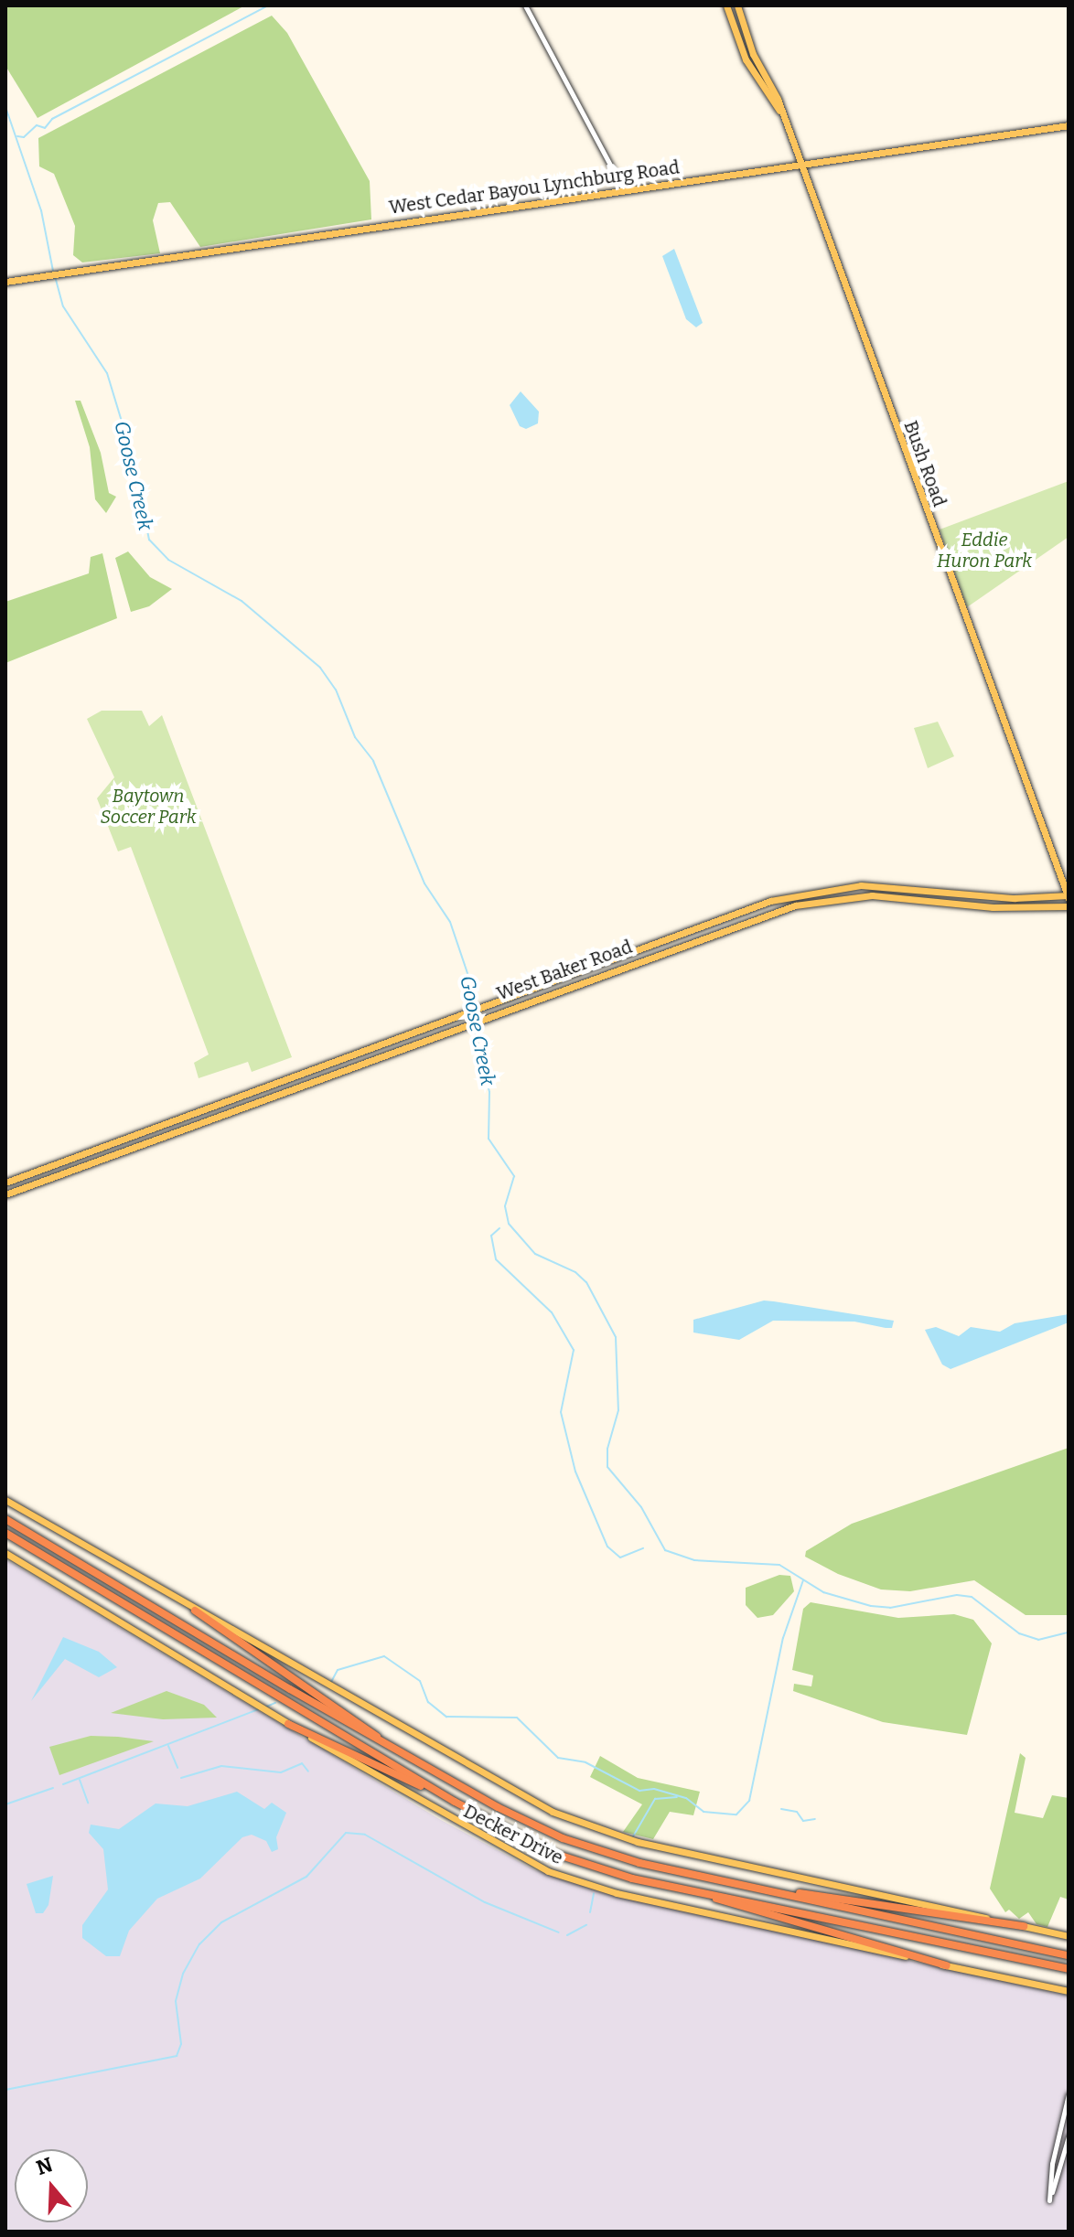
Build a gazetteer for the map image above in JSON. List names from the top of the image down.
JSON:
{
  "streets": {
    "highway": ["Decker Drive"],
    "main road": ["West Cedar Bayou Lynchburg Road", "Bush Road", "West Baker Road"]
  },
  "crossings": [
    ["West Cedar Bayou Lynchburg Road", "Bush Road"],
    ["Bush Road", "West Baker Road"]
  ],
  "water": ["Goose Creek"],
  "parks": ["Eddie Huron Park", "Baytown Soccer Park"],
  "north": "top"
}
